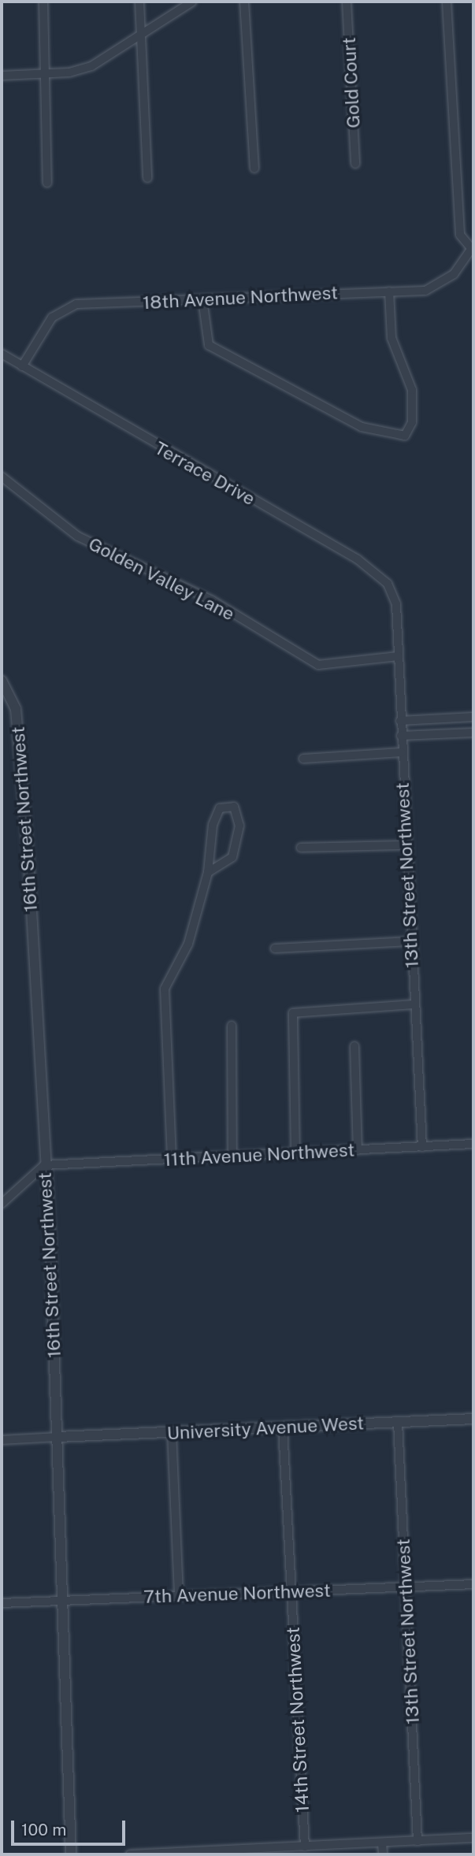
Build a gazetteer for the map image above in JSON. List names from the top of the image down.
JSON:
{
  "streets": {
    "street": [
      "Gold Court",
      "18th Avenue Northwest",
      "Terrace Drive",
      "Golden Valley Lane",
      "16th Street Northwest",
      "13th Street Northwest",
      "11th Avenue Northwest",
      "University Avenue West",
      "7th Avenue Northwest",
      "14th Street Northwest"
    ]
  },
  "crossings": [
    ["18th Avenue Northwest", "Terrace Drive"],
    ["Terrace Drive", "13th Street Northwest"],
    ["Golden Valley Lane", "13th Street Northwest"],
    ["16th Street Northwest", "11th Avenue Northwest"],
    ["16th Street Northwest", "University Avenue West"],
    ["16th Street Northwest", "7th Avenue Northwest"],
    ["13th Street Northwest", "11th Avenue Northwest"],
    ["13th Street Northwest", "University Avenue West"],
    ["13th Street Northwest", "7th Avenue Northwest"],
    ["University Avenue West", "14th Street Northwest"],
    ["7th Avenue Northwest", "14th Street Northwest"]
  ],
  "scale_bar": "100 m"
}
